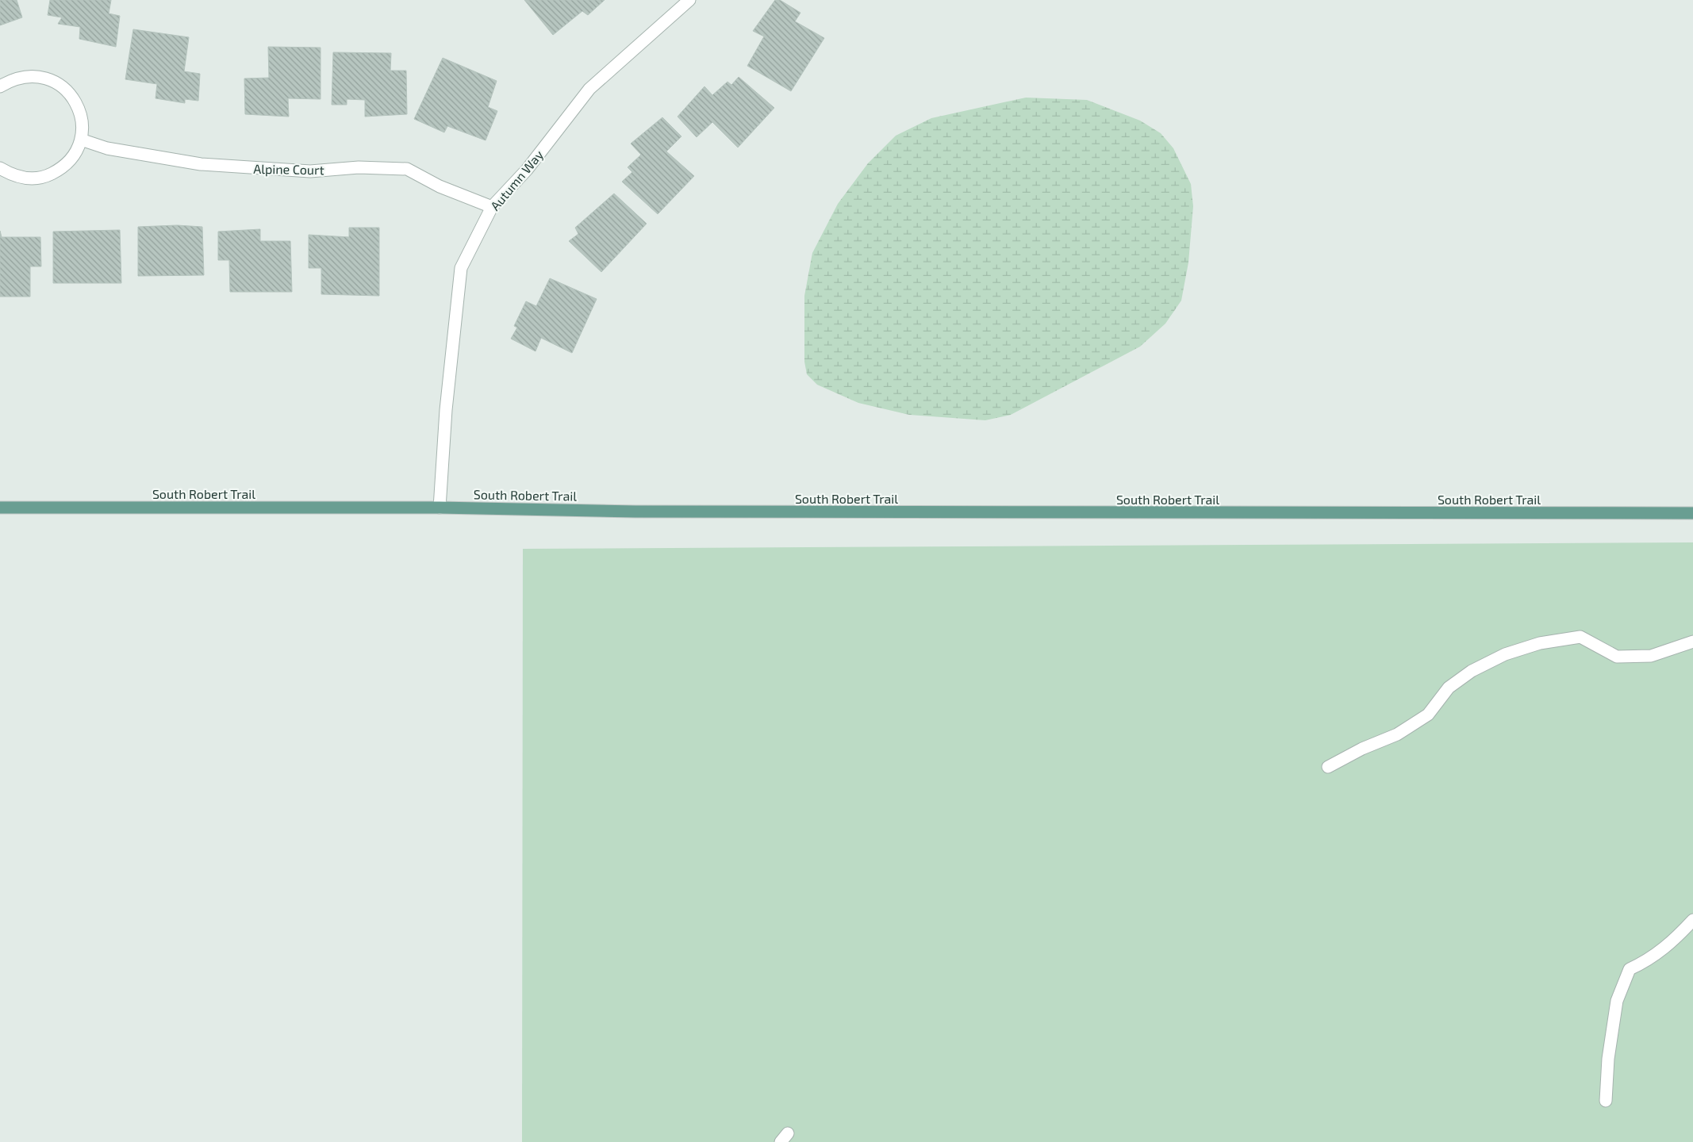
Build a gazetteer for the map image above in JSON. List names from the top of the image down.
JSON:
{
  "streets": {
    "main road": ["South Robert Trail"],
    "street": ["Alpine Court", "Autumn Way"]
  },
  "crossings": [
    ["Alpine Court", "Autumn Way"],
    ["Autumn Way", "South Robert Trail"]
  ]
}
